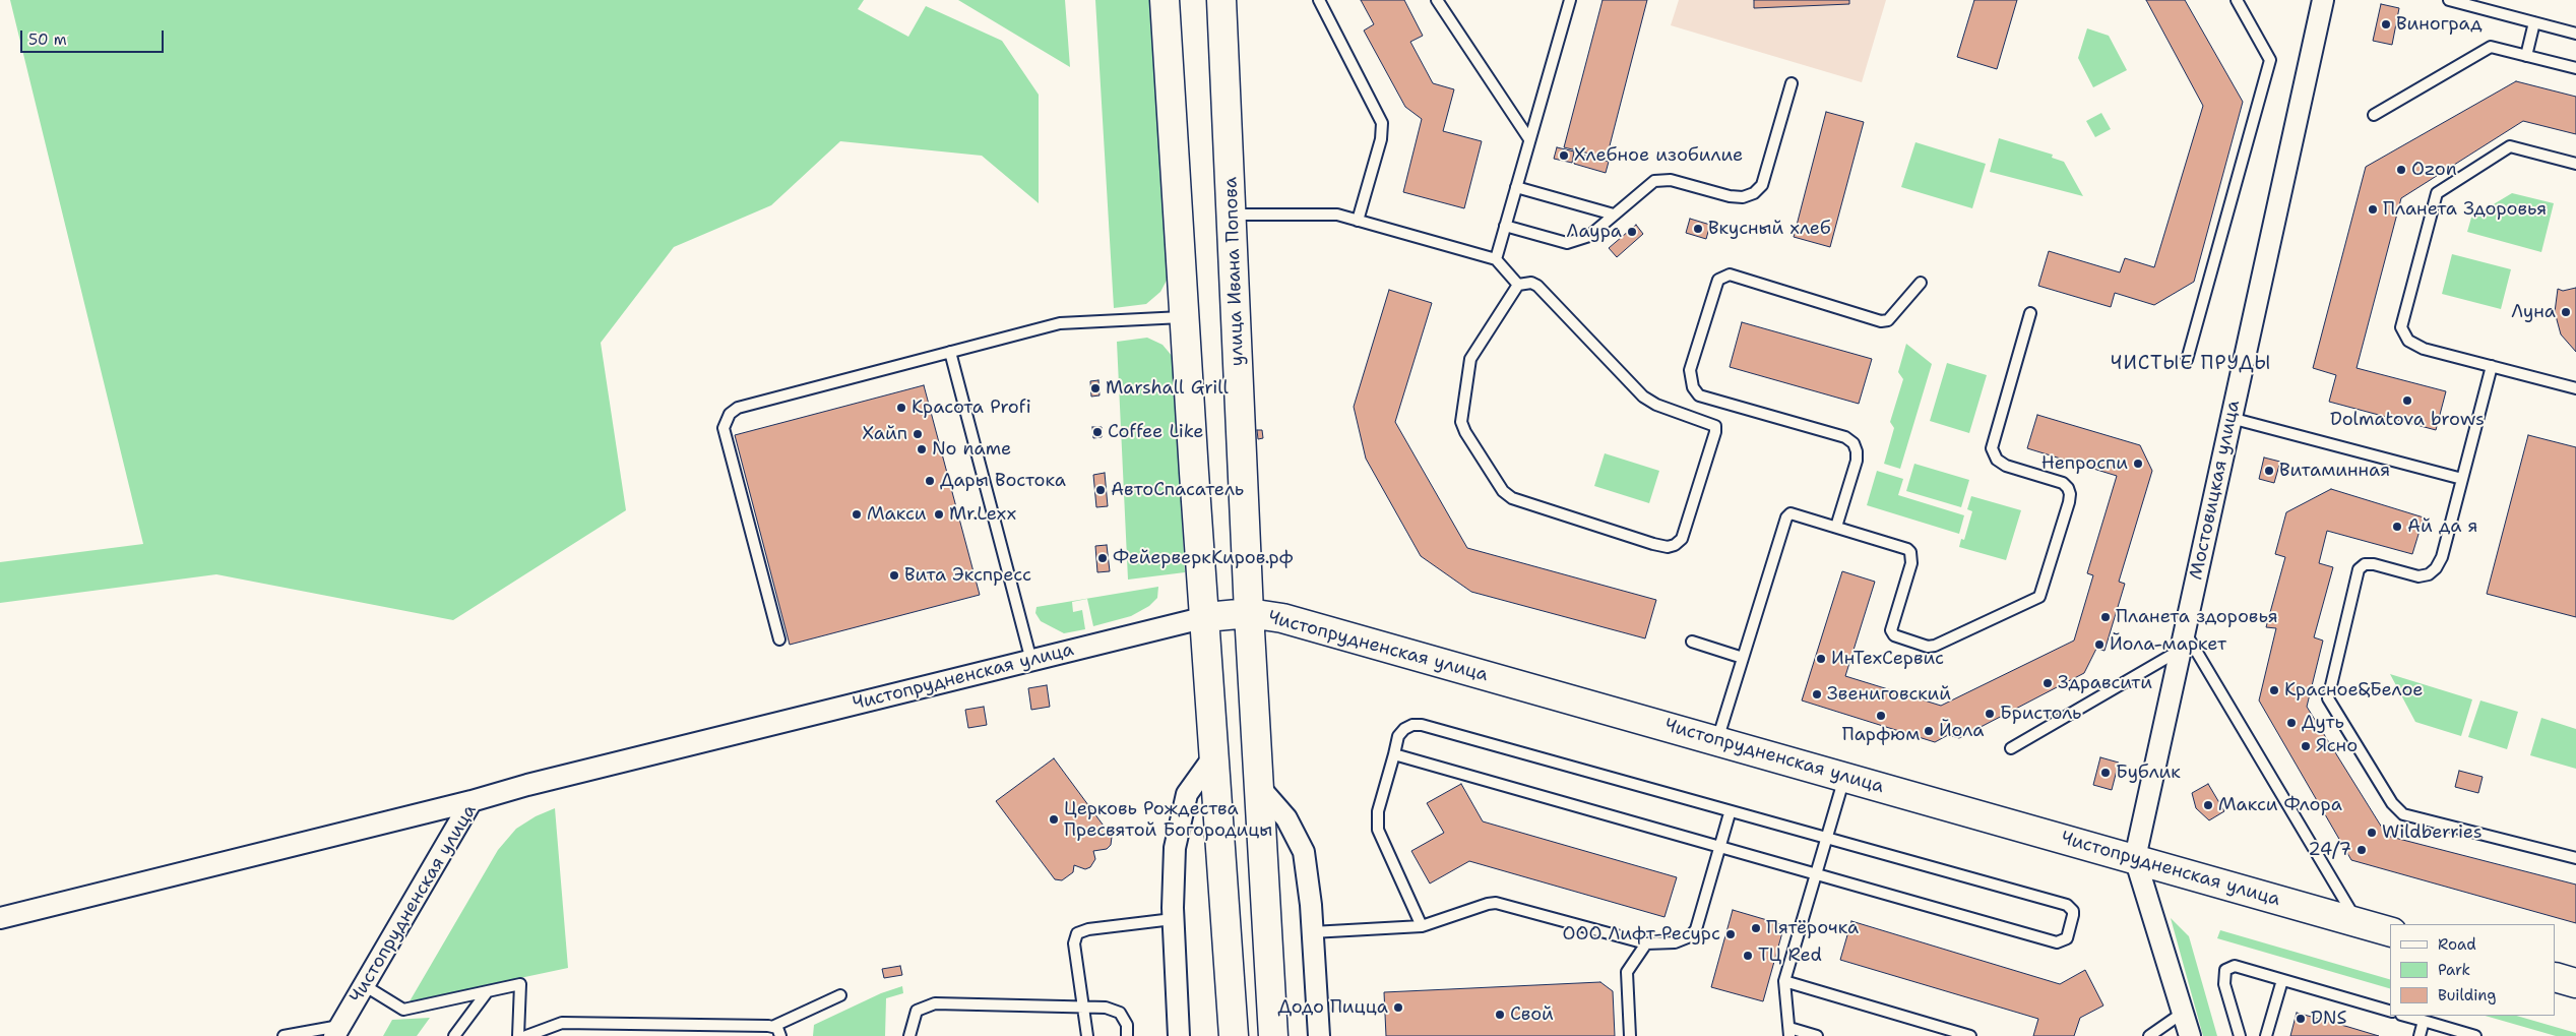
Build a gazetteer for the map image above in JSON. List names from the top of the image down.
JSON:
{
  "streets": {
    "main road": ["улица Ивана Попова", "Чистопрудненская улица"],
    "street": ["Мостовицкая улица"]
  },
  "crossings": [
    ["улица Ивана Попова", "Чистопрудненская улица"],
    ["Мостовицкая улица", "Чистопрудненская улица"]
  ],
  "districts": ["ЧИСТЫЕ ПРУДЫ"],
  "places": [
    "Виноград",
    "Хлебное изобилие",
    "Ozon",
    "Планета Здоровья",
    "Вкусный хлеб",
    "Лаура",
    "Луна",
    "Marshall Grill",
    "Dolmatova brows",
    "Красота Profi",
    "Coffee Like",
    "Хайп",
    "No name",
    "Непроспи",
    "Витаминная",
    "Дары Востока",
    "АвтоСпасатель",
    "Макси",
    "Mr.Lexx",
    "Ай да я",
    "ФейерверкКиров.рф",
    "Вита Экспресс",
    "Планета здоровья",
    "Йола-маркет",
    "ИнТехСервис",
    "Здравсити",
    "Красное&Белое",
    "Звениговский",
    "Бристоль",
    "Парфюм",
    "Дуть",
    "Йола",
    "Ясно",
    "Бублик",
    "Макси Флора",
    "Церковь Рождества Пресвятой Богородицы",
    "Wildberries",
    "24/7",
    "Пятёрочка",
    "ООО Лифт-Ресурс",
    "ТЦ Red",
    "Додо Пицца",
    "Свой",
    "DNS"
  ],
  "legend": ["Road", "Park", "Building"],
  "scale_bar": "50 m"
}
